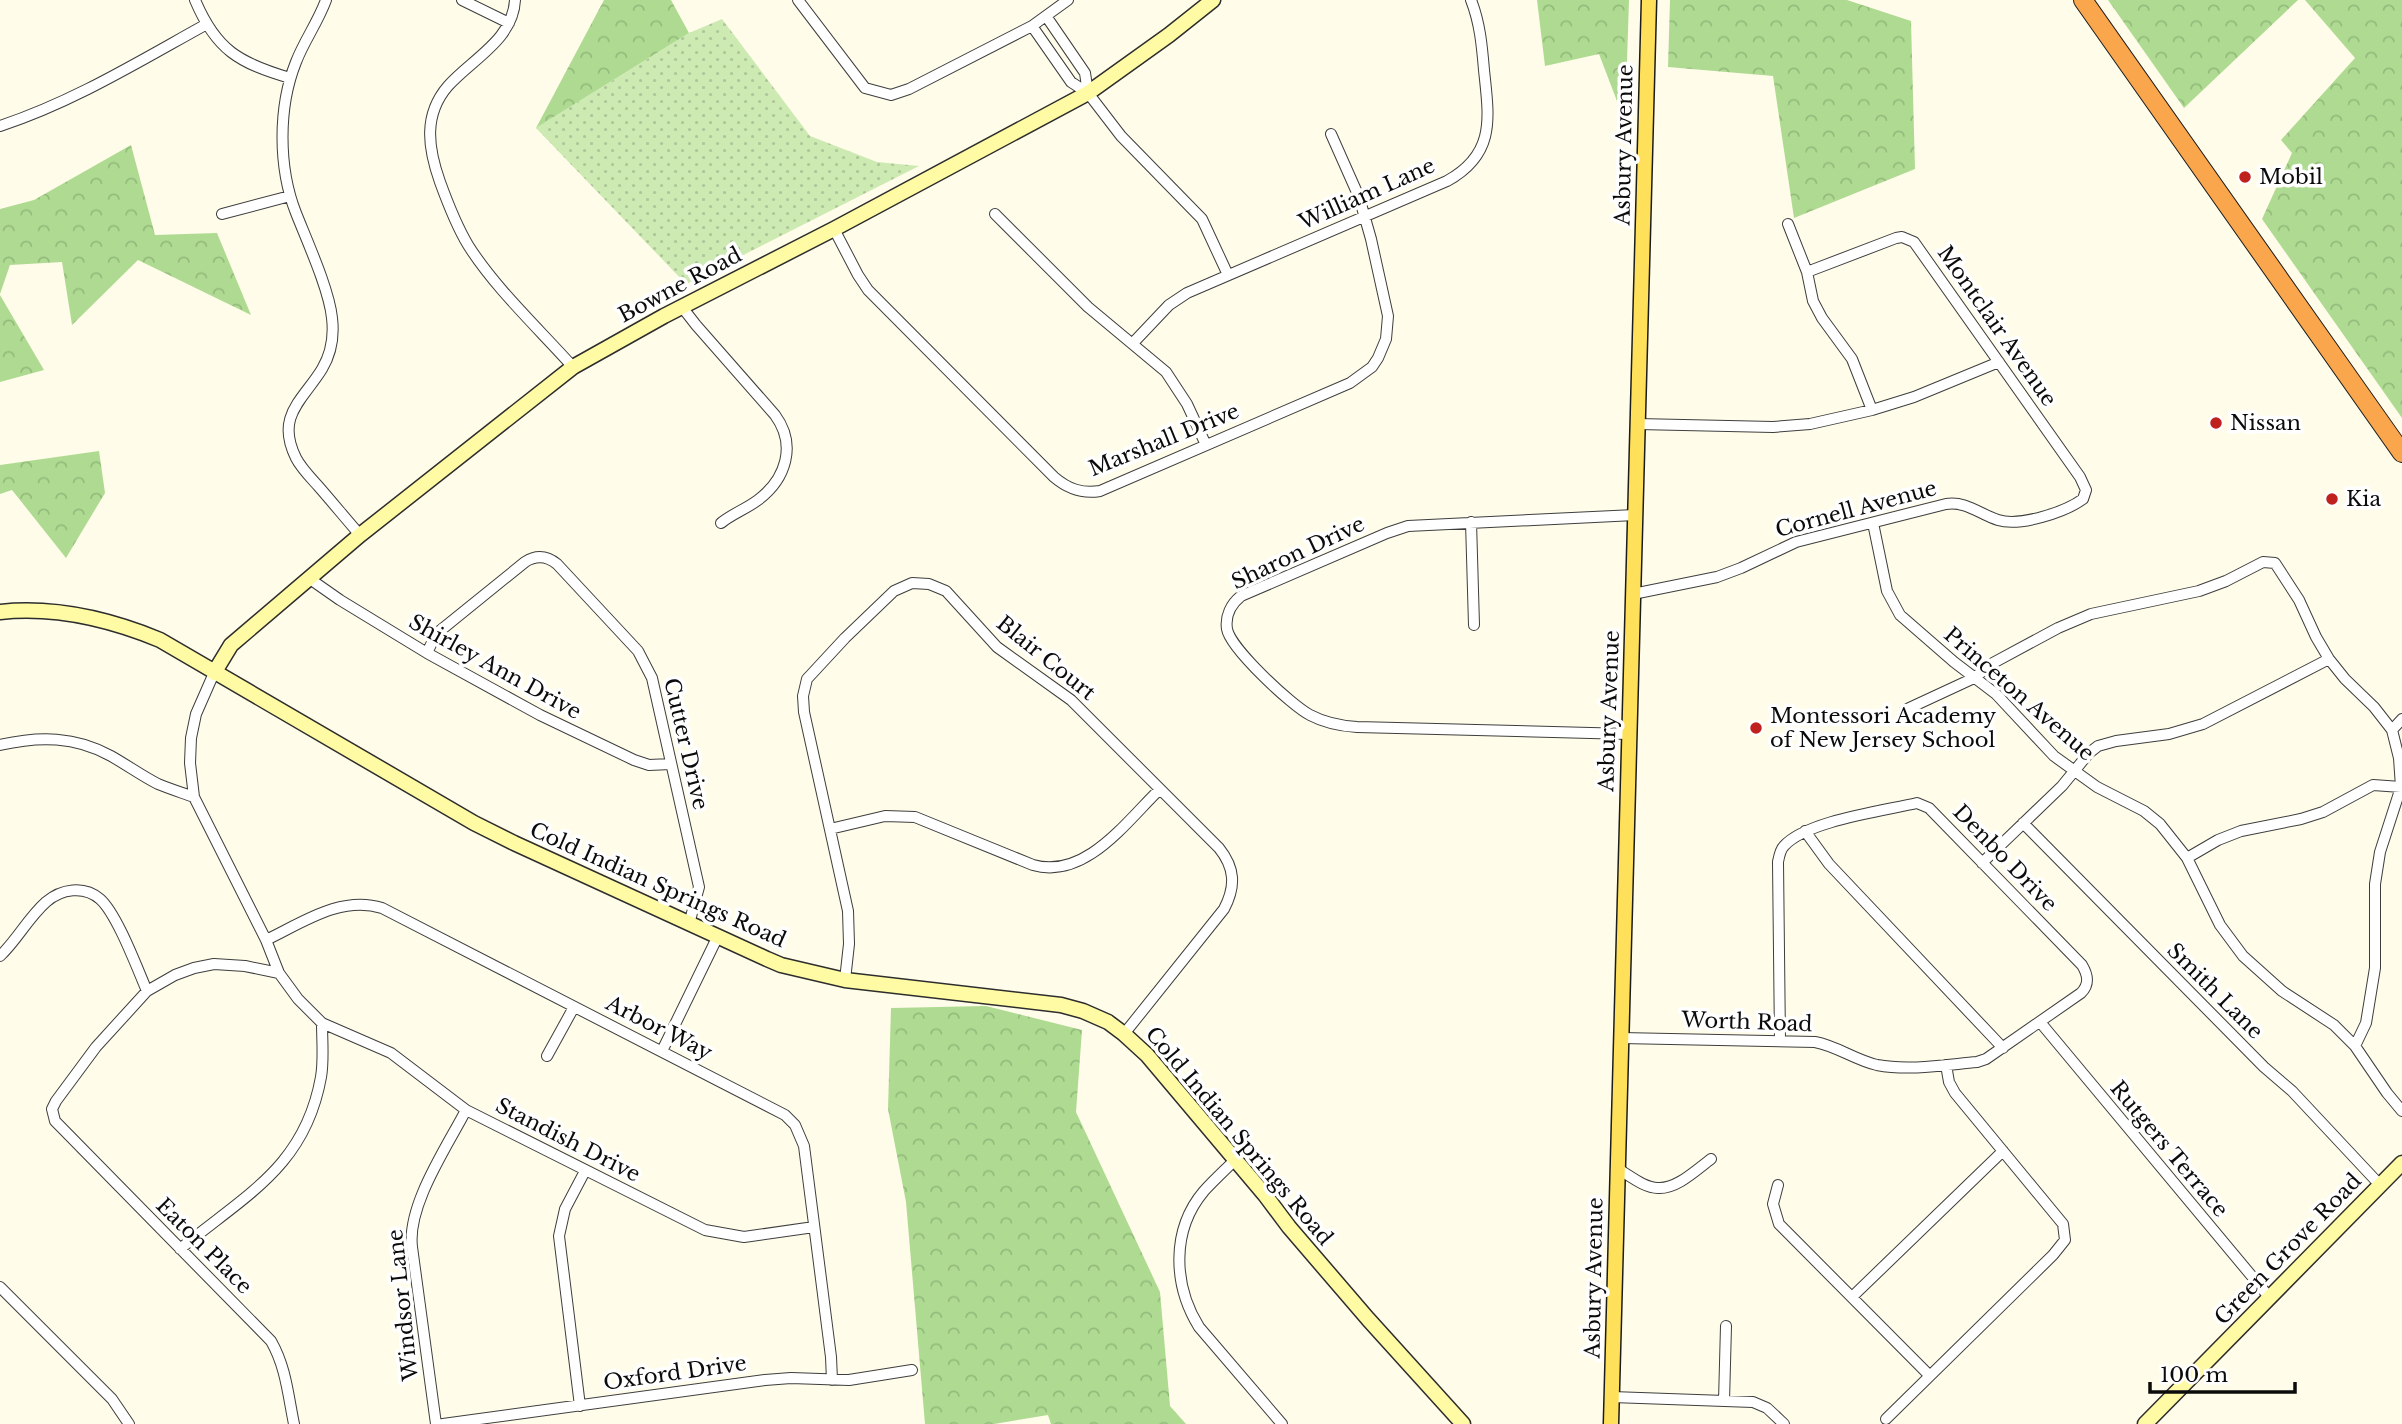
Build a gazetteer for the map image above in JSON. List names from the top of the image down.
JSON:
{
  "streets": {
    "main road": ["Asbury Avenue"],
    "street": [
      "William Lane",
      "Bowne Road",
      "Montclair Avenue",
      "Marshall Drive",
      "Cornell Avenue",
      "Sharon Drive",
      "Blair Court",
      "Shirley Ann Drive",
      "Princeton Avenue",
      "Cutter Drive",
      "Denbo Drive",
      "Cold Indian Springs Road",
      "Smith Lane",
      "Worth Road",
      "Arbor Way",
      "Standish Drive",
      "Rutgers Terrace",
      "Eaton Place",
      "Green Grove Road",
      "Windsor Lane",
      "Oxford Drive"
    ]
  },
  "crossings": [
    ["Asbury Avenue", "Cornell Avenue"],
    ["Asbury Avenue", "Sharon Drive"],
    ["Asbury Avenue", "Worth Road"],
    ["William Lane", "Marshall Drive"],
    ["Bowne Road", "Marshall Drive"],
    ["Bowne Road", "Shirley Ann Drive"],
    ["Bowne Road", "Cold Indian Springs Road"],
    ["Montclair Avenue", "Cornell Avenue"],
    ["Cornell Avenue", "Princeton Avenue"],
    ["Blair Court", "Cold Indian Springs Road"],
    ["Shirley Ann Drive", "Cutter Drive"],
    ["Cutter Drive", "Cold Indian Springs Road"],
    ["Denbo Drive", "Worth Road"],
    ["Smith Lane", "Green Grove Road"],
    ["Worth Road", "Rutgers Terrace"],
    ["Arbor Way", "Standish Drive"],
    ["Arbor Way", "Oxford Drive"],
    ["Standish Drive", "Windsor Lane"],
    ["Rutgers Terrace", "Green Grove Road"]
  ],
  "places": [
    "Mobil",
    "Nissan",
    "Kia",
    "Montessori Academy of New Jersey School"
  ],
  "scale_bar": "100 m"
}
